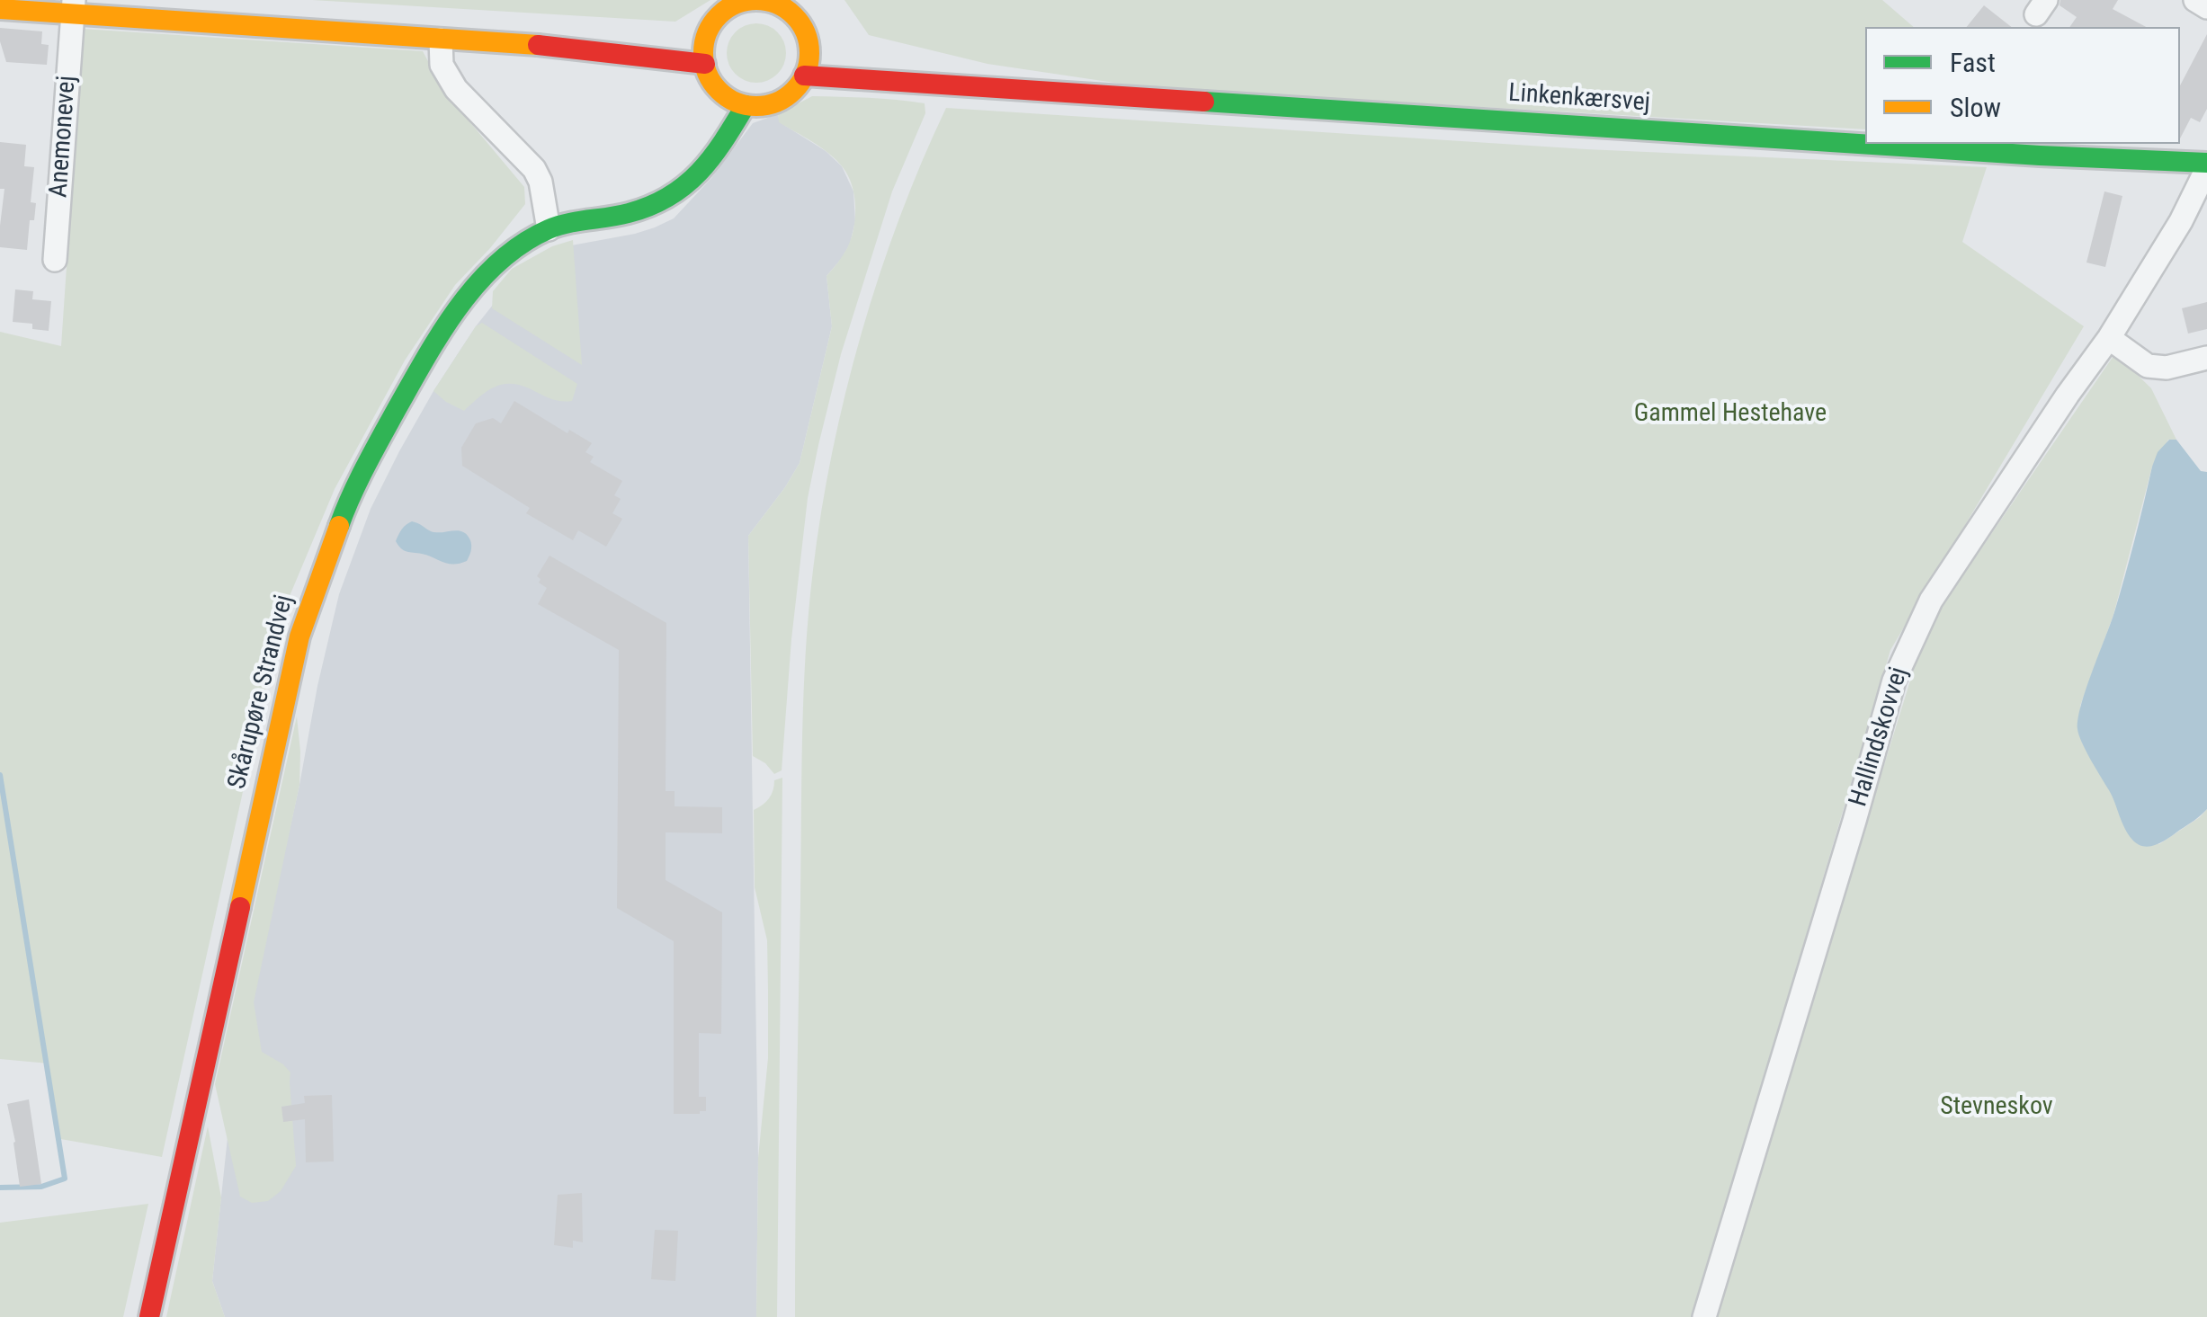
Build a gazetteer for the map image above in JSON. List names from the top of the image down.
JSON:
{
  "streets": {
    "street": [
      "Linkenkærsvej",
      "Anemonevej",
      "Skårupøre Strandvej",
      "Hallindskovvej"
    ]
  },
  "crossings": [
    ["Linkenkærsvej", "Skårupøre Strandvej"],
    ["Linkenkærsvej", "Hallindskovvej"]
  ],
  "parks": ["Gammel Hestehave", "Stevneskov"],
  "legend": ["Fast", "Slow"]
}
